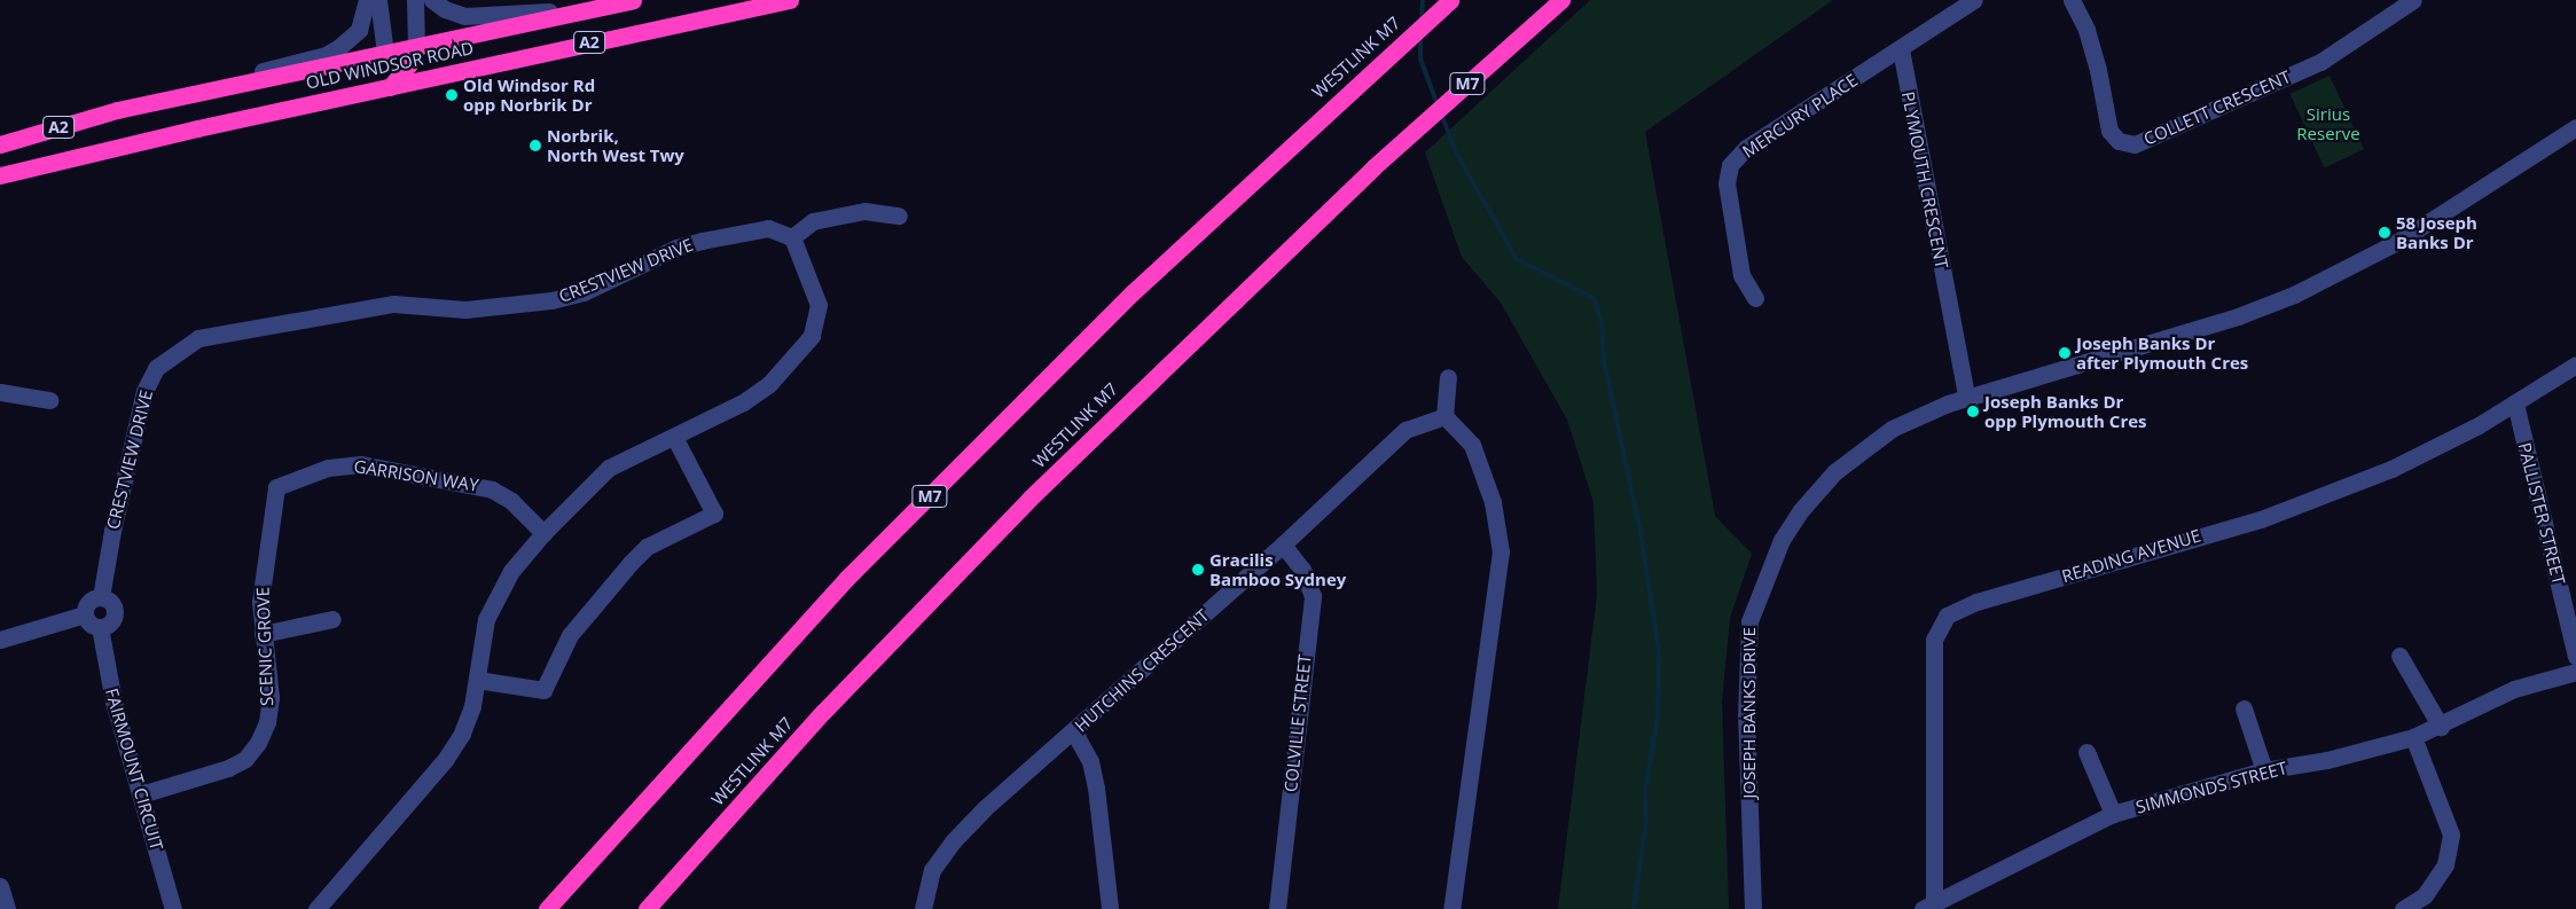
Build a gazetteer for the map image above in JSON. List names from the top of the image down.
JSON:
{
  "streets": {
    "highway": [
      "A2",
      "WESTLINK M7",
      "OLD WINDSOR ROAD",
      "M7"
    ],
    "street": [
      "COLLETT CRESCENT",
      "MERCURY PLACE",
      "PLYMOUTH CRESCENT",
      "CRESTVIEW DRIVE",
      "GARRISON WAY",
      "PALLISTER STREET",
      "READING AVENUE",
      "SCENIC GROVE",
      "HUTCHINS CRESCENT",
      "JOSEPH BANKS DRIVE",
      "COLVILLE STREET",
      "FAIRMOUNT CIRCUIT",
      "SIMMONDS STREET"
    ]
  },
  "crossings": [
    ["MERCURY PLACE", "PLYMOUTH CRESCENT"],
    ["PLYMOUTH CRESCENT", "JOSEPH BANKS DRIVE"],
    ["CRESTVIEW DRIVE", "FAIRMOUNT CIRCUIT"],
    ["GARRISON WAY", "SCENIC GROVE"],
    ["PALLISTER STREET", "READING AVENUE"],
    ["READING AVENUE", "SIMMONDS STREET"],
    ["SCENIC GROVE", "FAIRMOUNT CIRCUIT"],
    ["HUTCHINS CRESCENT", "COLVILLE STREET"]
  ],
  "parks": ["Sirius Reserve"],
  "places": [
    "Old Windsor Rd opp Norbrik Dr",
    "Norbrik, North West Twy",
    "58 Joseph Banks Dr",
    "Joseph Banks Dr after Plymouth Cres",
    "Joseph Banks Dr opp Plymouth Cres",
    "Gracilis Bamboo Sydney"
  ]
}
